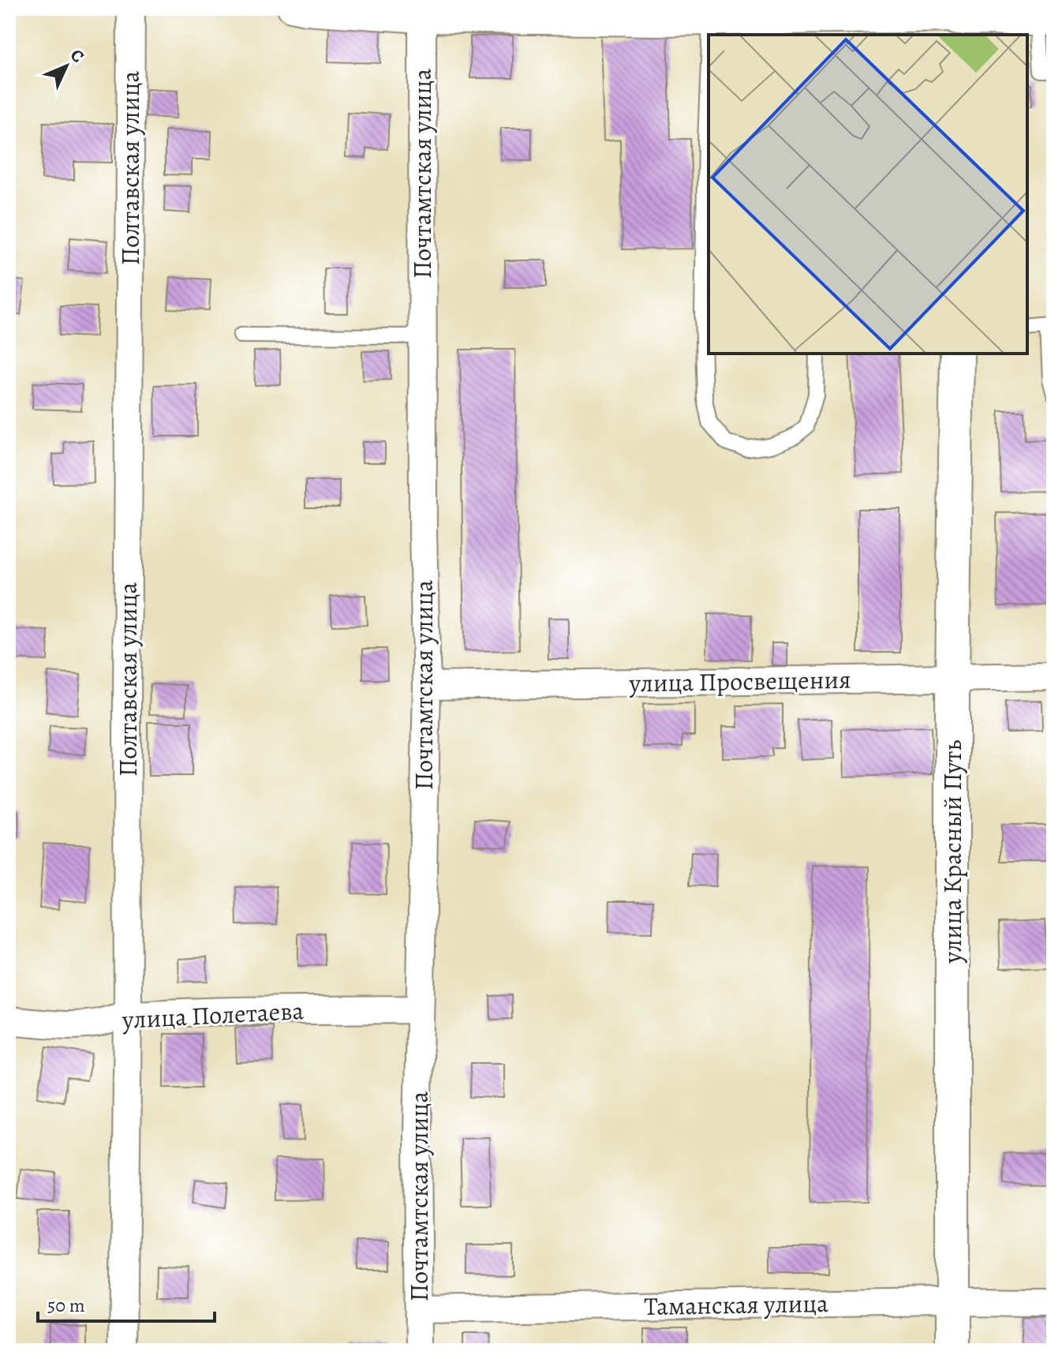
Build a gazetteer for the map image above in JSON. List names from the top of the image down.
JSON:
{
  "streets": {
    "street": [
      "Полтавская улица",
      "Почтамтская улица",
      "улица Просвещения",
      "улица Красный Путь",
      "улица Полетаева",
      "Таманская улица"
    ]
  },
  "crossings": [
    ["Полтавская улица", "улица Полетаева"],
    ["Почтамтская улица", "улица Просвещения"],
    ["Почтамтская улица", "улица Полетаева"],
    ["Почтамтская улица", "Таманская улица"],
    ["улица Просвещения", "улица Красный Путь"],
    ["улица Красный Путь", "Таманская улица"]
  ],
  "scale_bar": "50 m",
  "north": "top right"
}
